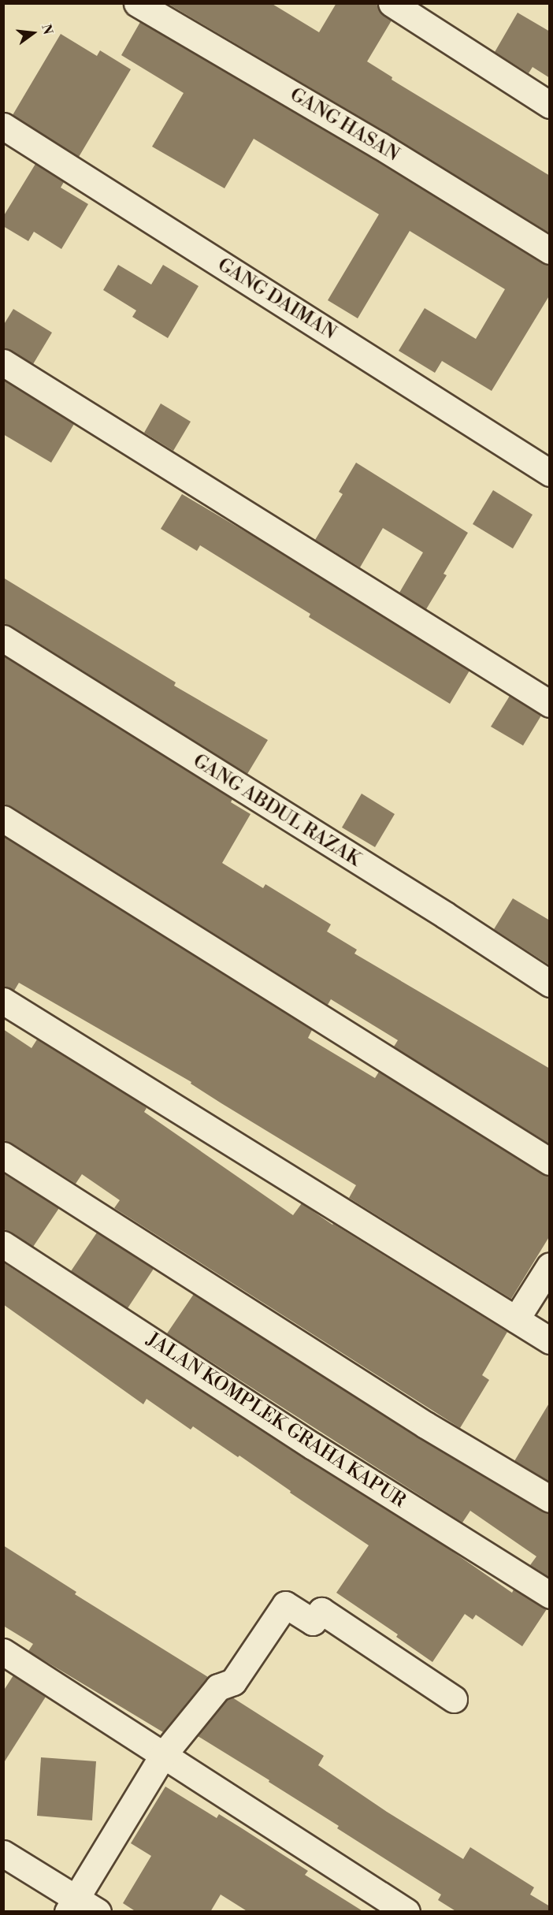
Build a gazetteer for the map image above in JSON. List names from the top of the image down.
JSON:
{
  "streets": {
    "street": [
      "GANG HASAN",
      "GANG DAIMAN",
      "GANG ABDUL RAZAK",
      "JALAN KOMPLEK GRAHA KAPUR"
    ]
  },
  "north": "right"
}
